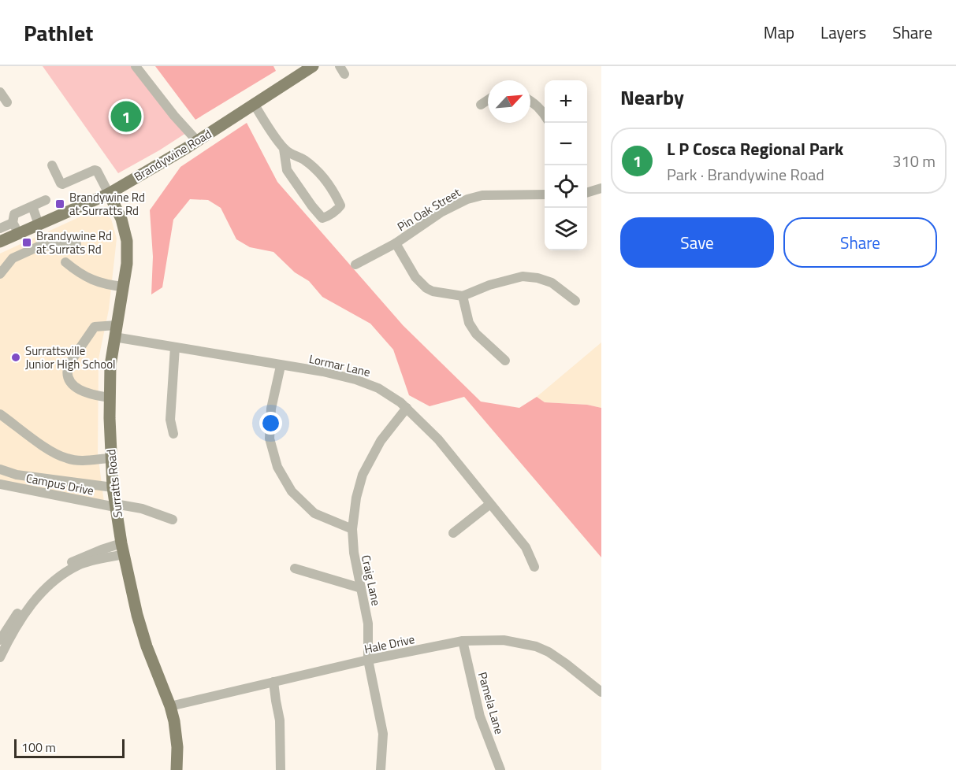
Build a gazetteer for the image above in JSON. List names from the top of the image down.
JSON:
{
  "streets": {
    "main road": ["Brandywine Road", "Surratts Road"],
    "street": [
      "Pin Oak Street",
      "Lormar Lane",
      "Campus Drive",
      "Craig Lane",
      "Hale Drive",
      "Pamela Lane"
    ]
  },
  "crossings": [
    ["Brandywine Road", "Surratts Road"],
    ["Lormar Lane", "Surratts Road"],
    ["Lormar Lane", "Craig Lane"],
    ["Surratts Road", "Campus Drive"],
    ["Surratts Road", "Hale Drive"],
    ["Craig Lane", "Hale Drive"],
    ["Hale Drive", "Pamela Lane"]
  ],
  "places": {
    "transit": ["Brandywine Rd at Surratts Rd", "Brandywine Rd at Surrats Rd"],
    "other": ["Surrattsville Junior High School"]
  },
  "scale_bar": "100 m",
  "north": "top right",
  "page": {
    "header": "Pathlet",
    "nav": ["Map", "Layers", "Share"],
    "heading": "Nearby",
    "map_buttons": ["+", "−"],
    "pins": "1",
    "list": [
      {
        "mark": "1",
        "name": "L P Cosca Regional Park",
        "note": "Park · Brandywine Road",
        "value": "310 m"
      }
    ],
    "buttons": ["Save", "Share"],
    "scale": "100 m"
  }
}
